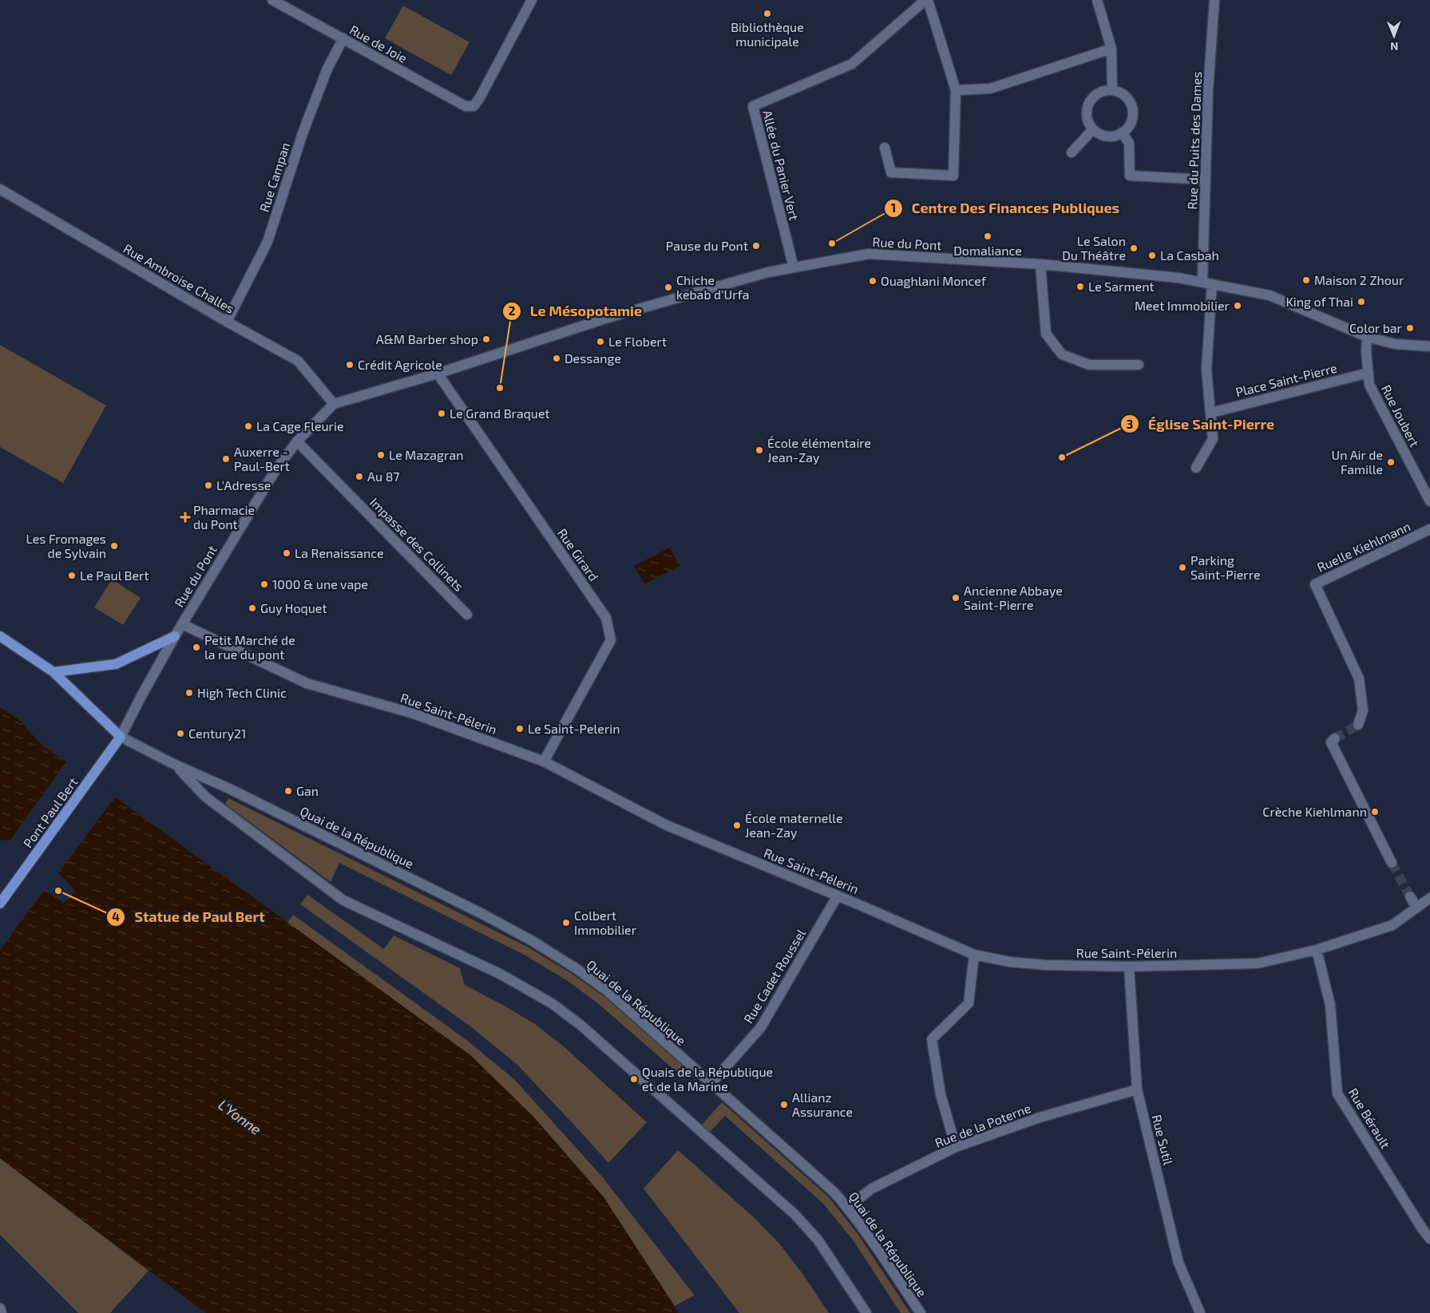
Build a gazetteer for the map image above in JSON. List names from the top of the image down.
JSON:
{
  "streets": {
    "main road": ["Pont Paul Bert"],
    "street": [
      "Rue de Joie",
      "Rue du Puits des Dames",
      "Allée du Panier Vert",
      "Rue Campan",
      "Rue du Pont",
      "Rue Ambroise Challes",
      "Place Saint-Pierre",
      "Rue Joubert",
      "Impasse des Collinets",
      "Ruelle Kiehlmann",
      "Rue Girard",
      "Rue Saint-Pélerin",
      "Quai de la République",
      "Rue Cadet Roussel",
      "Rue Bérault",
      "Rue de la Poterne",
      "Rue Sutil"
    ]
  },
  "crossings": [
    ["Rue de Joie", "Rue Campan"],
    ["Rue du Puits des Dames", "Rue du Pont"],
    ["Allée du Panier Vert", "Rue du Pont"],
    ["Rue Campan", "Rue Ambroise Challes"],
    ["Rue du Pont", "Rue Ambroise Challes"],
    ["Rue du Pont", "Rue Joubert"],
    ["Rue du Pont", "Impasse des Collinets"],
    ["Rue du Pont", "Rue Girard"],
    ["Rue du Pont", "Rue Saint-Pélerin"],
    ["Rue du Pont", "Pont Paul Bert"],
    ["Rue du Pont", "Quai de la République"],
    ["Place Saint-Pierre", "Rue Joubert"],
    ["Rue Girard", "Rue Saint-Pélerin"],
    ["Rue Saint-Pélerin", "Rue Cadet Roussel"],
    ["Rue Saint-Pélerin", "Rue Bérault"],
    ["Rue Saint-Pélerin", "Rue Sutil"],
    ["Pont Paul Bert", "Quai de la République"],
    ["Quai de la République", "Rue Cadet Roussel"],
    ["Quai de la République", "Rue de la Poterne"],
    ["Rue de la Poterne", "Rue Sutil"]
  ],
  "water": ["L'Yonne"],
  "places": {
    "other": [
      "Bibliothèque municipale",
      "Domaliance",
      "Centre Des Finances Publiques",
      "Pause du Pont",
      "Le Salon Du Théâtre",
      "La Casbah",
      "Maison 2 Zhour",
      "Ouaghlani Moncef",
      "Le Sarment",
      "Chiche kebab d'Urfa",
      "King of Thai",
      "Meet Immobilier",
      "Color bar",
      "A&M Barber shop",
      "Le Flobert",
      "Dessange",
      "Crédit Agricole",
      "Le Mésopotamie",
      "Le Grand Braquet",
      "La Cage Fleurie",
      "École élémentaire Jean-Zay",
      "Le Mazagran",
      "Église Saint-Pierre",
      "Auxerre - Paul-Bert",
      "Un Air de Famille",
      "Au 87",
      "L'Adresse",
      "Les Fromages de Sylvain",
      "La Renaissance",
      "Parking Saint-Pierre",
      "Le Paul Bert",
      "1000 & une vape",
      "Ancienne Abbaye Saint-Pierre",
      "Guy Hoquet",
      "Petit Marché de la rue du pont",
      "High Tech Clinic",
      "Le Saint-Pelerin",
      "Century21",
      "Gan",
      "Crèche Kiehlmann",
      "École maternelle Jean-Zay",
      "Statue de Paul Bert",
      "Colbert Immobilier",
      "Quais de la République et de la Marine",
      "Allianz Assurance"
    ],
    "health": ["Pharmacie du Pont"]
  },
  "north": "bottom"
}
